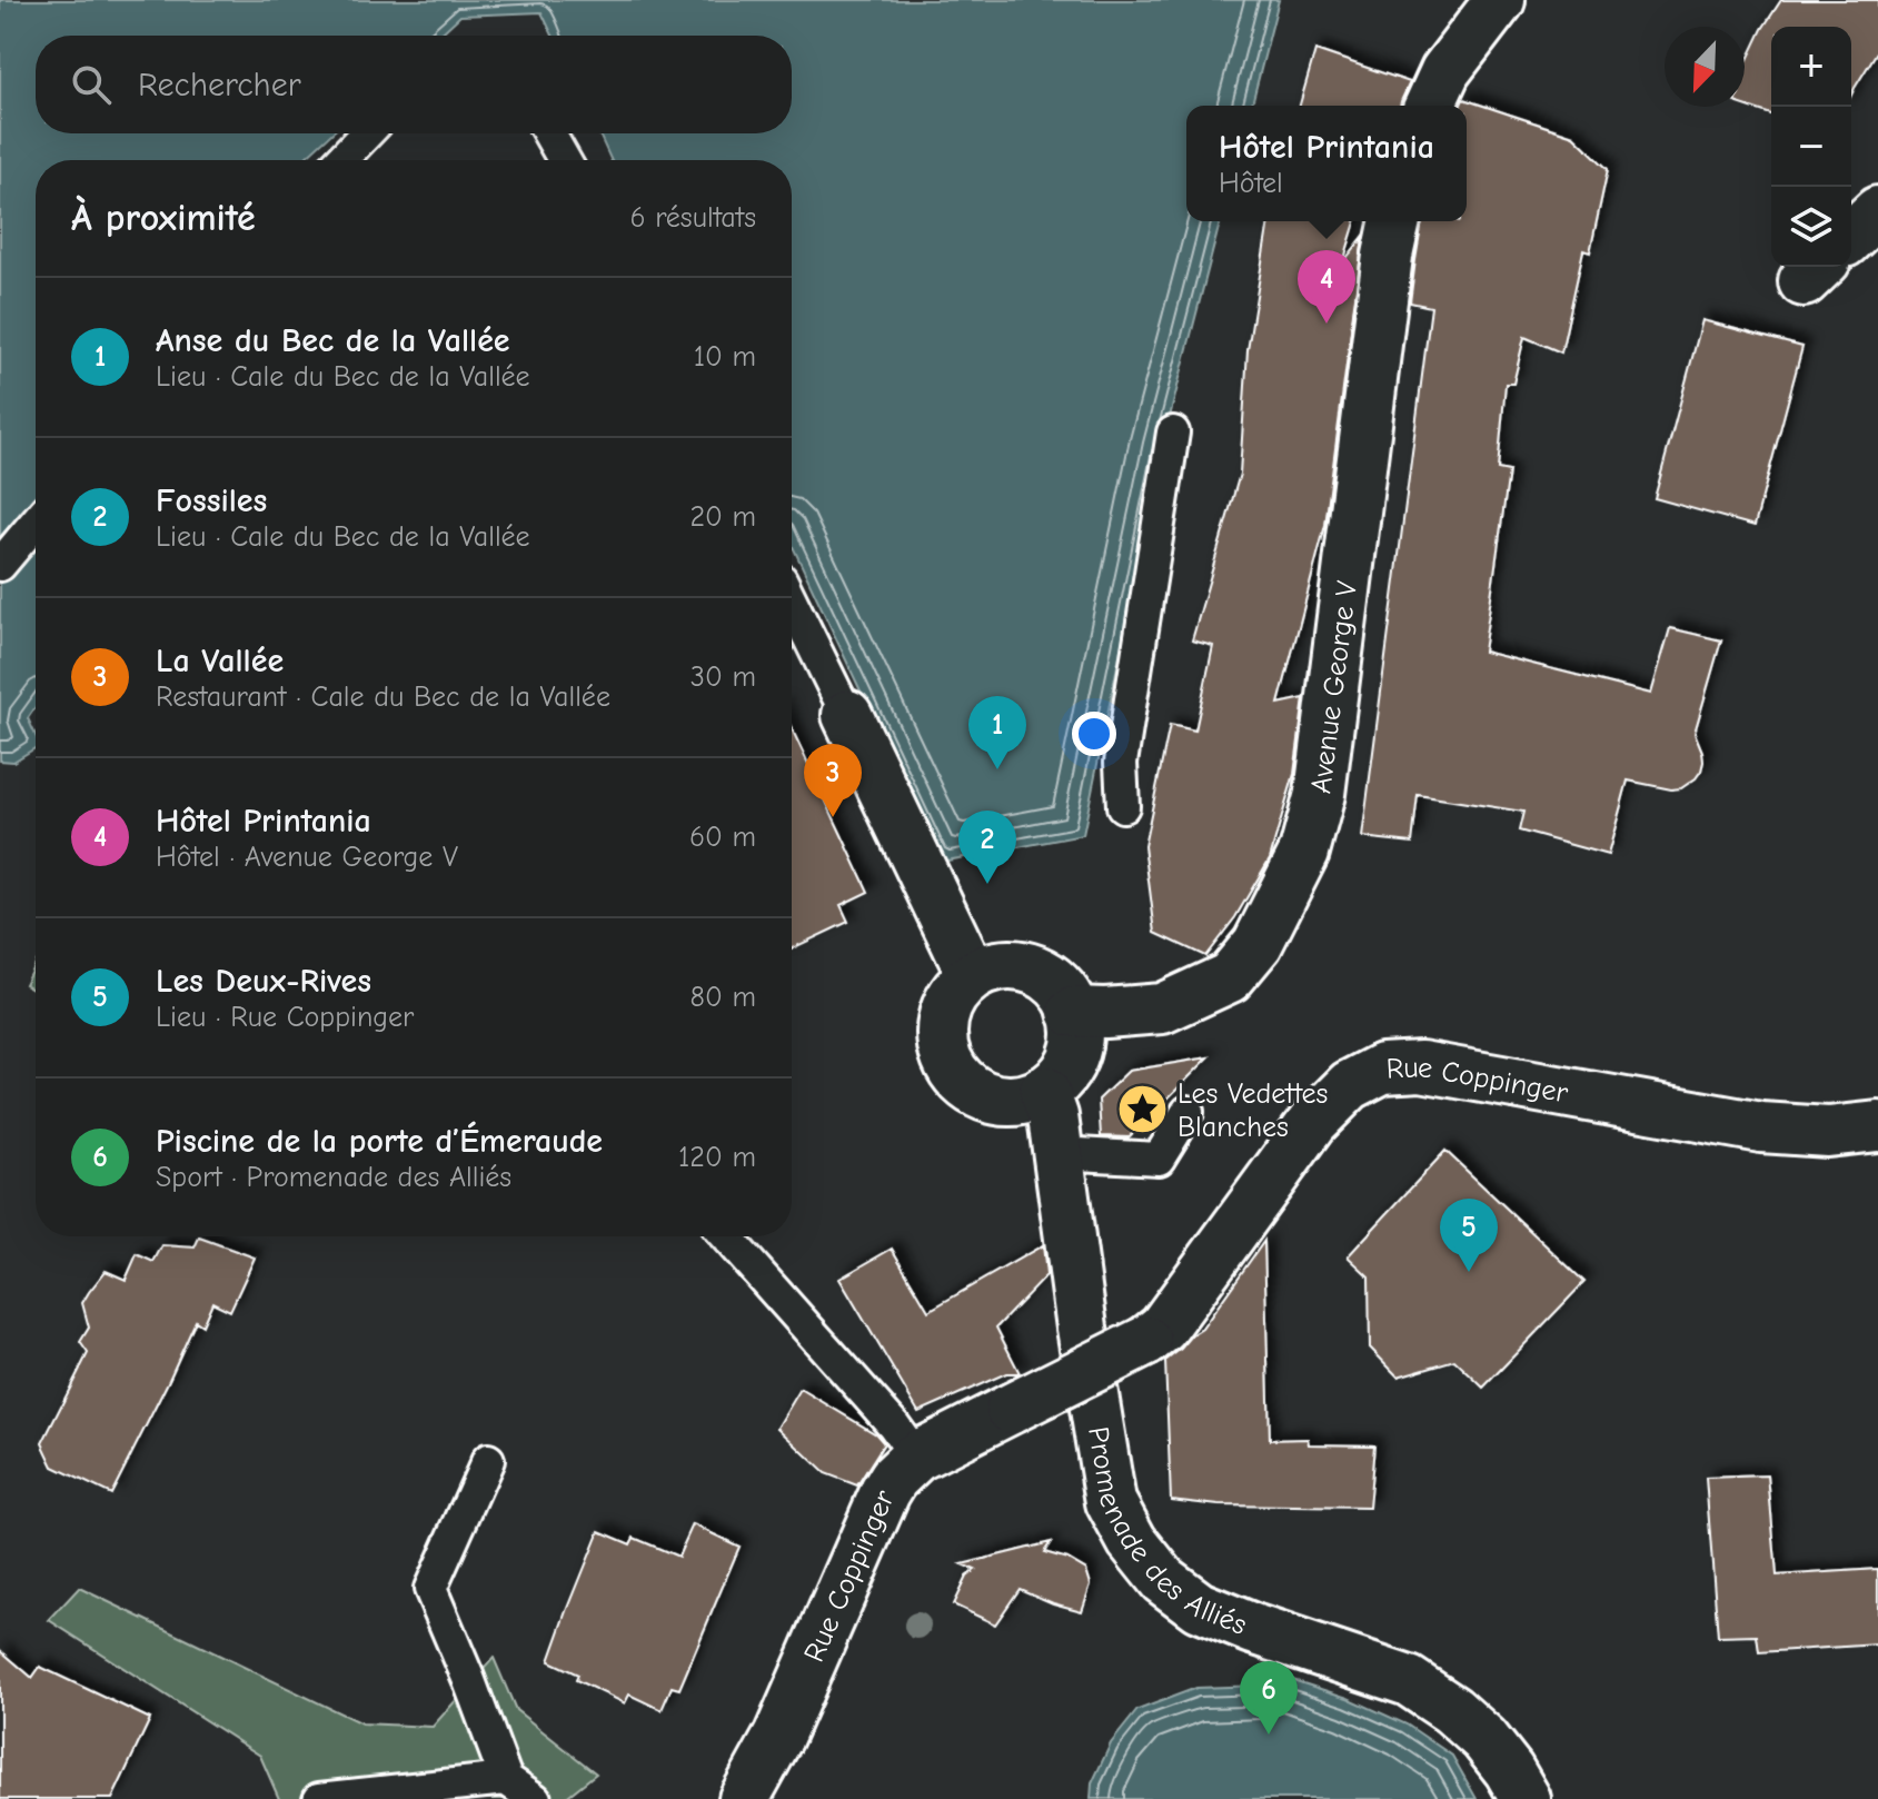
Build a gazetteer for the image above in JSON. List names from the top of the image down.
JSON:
{
  "streets": {
    "street": ["Avenue George V", "Rue Coppinger", "Promenade des Alliés"]
  },
  "crossings": [
    ["Avenue George V", "Promenade des Alliés"]
  ],
  "places": {
    "place": ["Les Vedettes Blanches"]
  },
  "north": "bottom left",
  "page": {
    "map_buttons": ["+", "−"],
    "search": "Rechercher",
    "popup": ["Hôtel Printania", "Hôtel"],
    "heading": ["À proximité", "6 résultats"],
    "pins": [
      "4",
      "1",
      "3",
      "2",
      "5",
      "6"
    ],
    "list": [
      {
        "mark": "1",
        "name": "Anse du Bec de la Vallée",
        "note": "Lieu · Cale du Bec de la Vallée",
        "value": "10 m"
      },
      {
        "mark": "2",
        "name": "Fossiles",
        "note": "Lieu · Cale du Bec de la Vallée",
        "value": "20 m"
      },
      {
        "mark": "3",
        "name": "La Vallée",
        "note": "Restaurant · Cale du Bec de la Vallée",
        "value": "30 m"
      },
      {
        "mark": "4",
        "name": "Hôtel Printania",
        "note": "Hôtel · Avenue George V",
        "value": "60 m"
      },
      {
        "mark": "5",
        "name": "Les Deux-Rives",
        "note": "Lieu · Rue Coppinger",
        "value": "80 m"
      },
      {
        "mark": "6",
        "name": "Piscine de la porte d’Émeraude",
        "note": "Sport · Promenade des Alliés",
        "value": "120 m"
      }
    ]
  }
}
